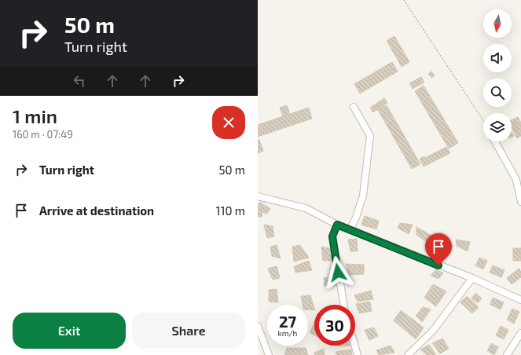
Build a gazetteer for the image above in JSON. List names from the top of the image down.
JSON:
{
  "north": "bottom",
  "page": {
    "turn": ["50 m", "Turn right"],
    "heading": ["1 min", "160 m · 07:49"],
    "list": [
      {
        "name": "Turn right",
        "value": "50 m"
      },
      {
        "name": "Arrive at destination",
        "value": "110 m"
      }
    ],
    "speed": "27 km/h",
    "limit": "30",
    "buttons": ["Exit", "Share"]
  }
}
